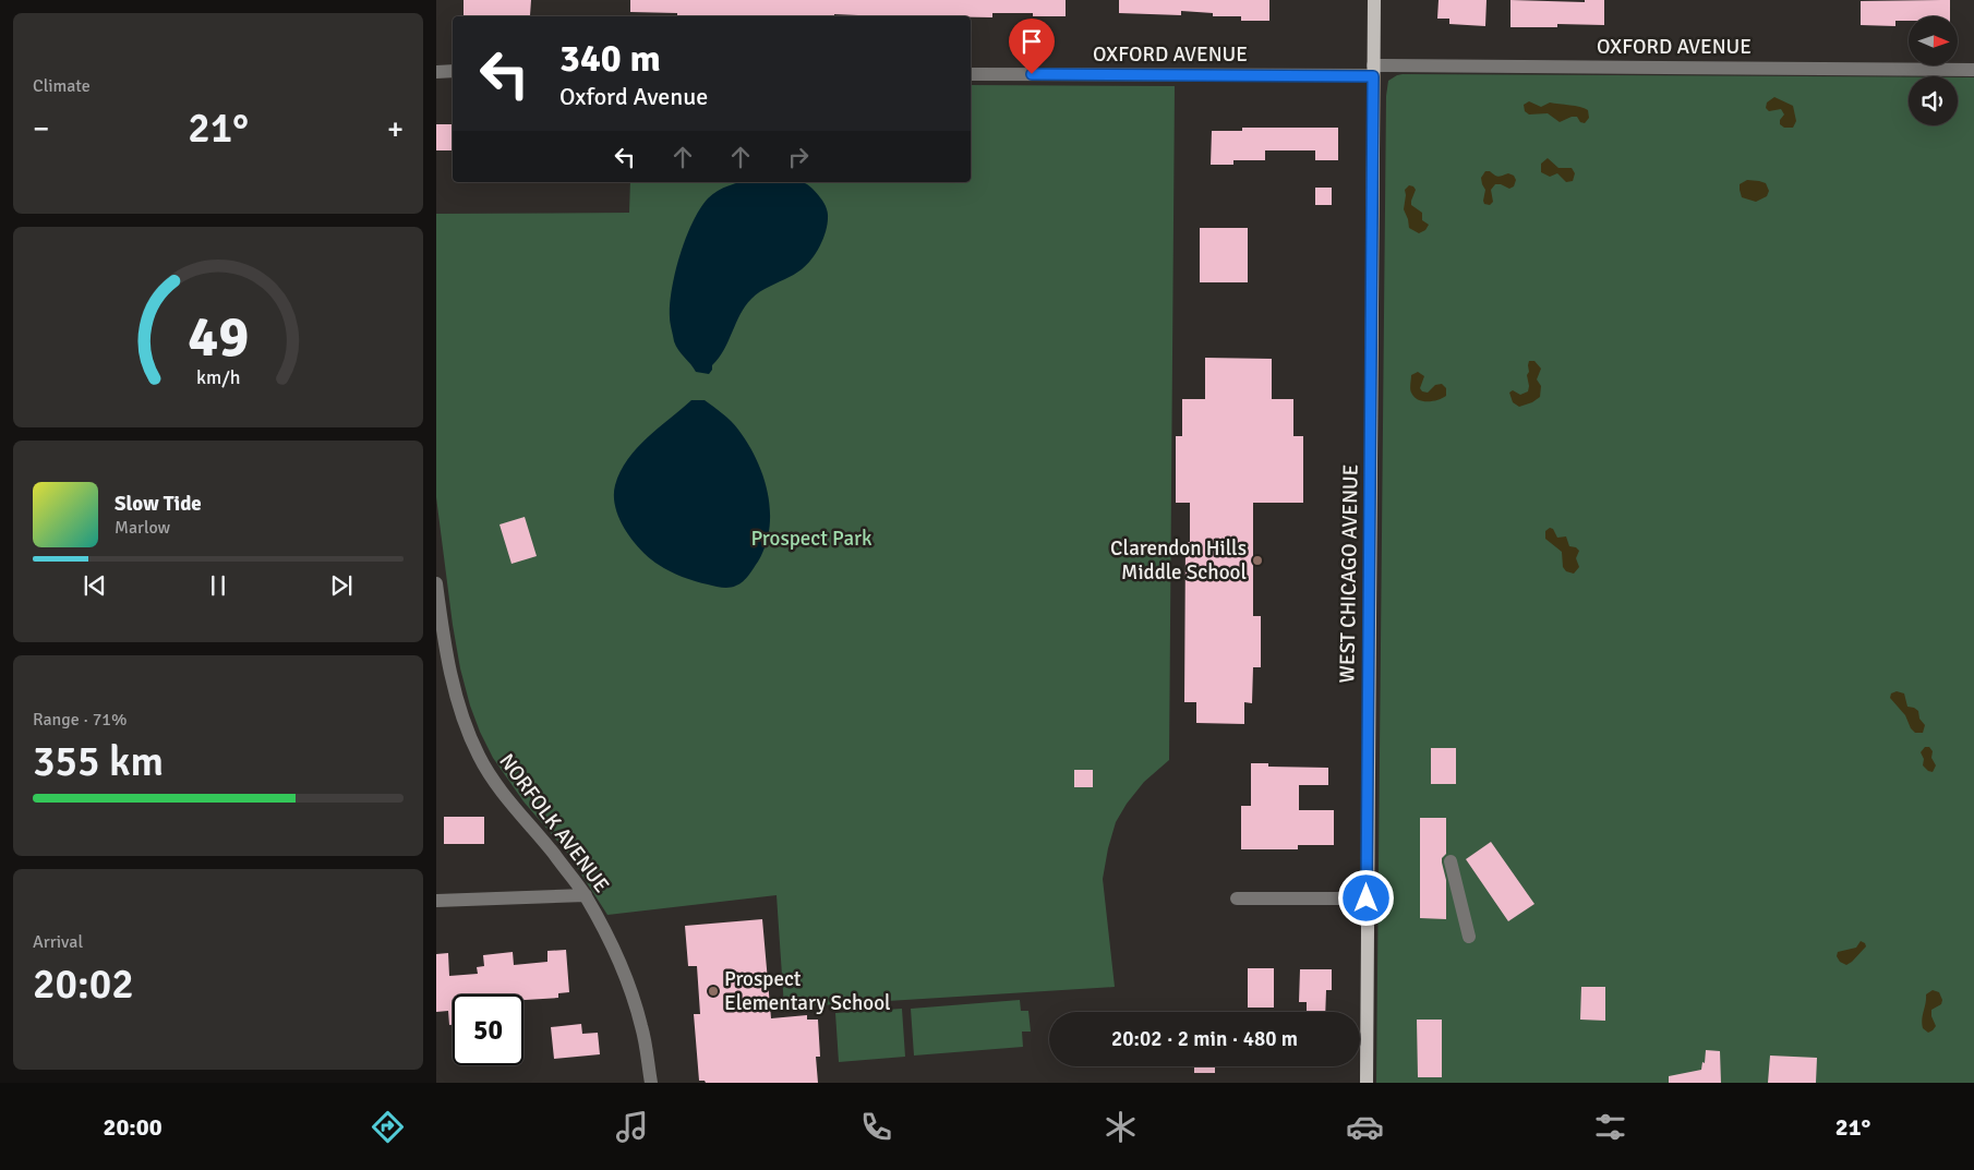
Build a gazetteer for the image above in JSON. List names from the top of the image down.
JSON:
{
  "streets": {
    "main road": ["WEST CHICAGO AVENUE"],
    "street": ["OXFORD AVENUE", "NORFOLK AVENUE"]
  },
  "crossings": [
    ["OXFORD AVENUE", "WEST CHICAGO AVENUE"]
  ],
  "parks": ["Prospect Park"],
  "places": ["Clarendon Hills Middle School", "Prospect Elementary School"],
  "north": "right",
  "page": {
    "tile": [
      "Climate",
      ["Range · 71%", "355 km"],
      ["Arrival", "20:02"]
    ],
    "turn": ["340 m", "Oxford Avenue"],
    "heat": ["−", "21°", "+"],
    "song": ["Slow Tide", "Marlow"],
    "limit": "50",
    "trip": "20:02 · 2 min · 480 m",
    "tabs": ["20:00", "21°"],
    "gauge": ["49", "km/h"]
  }
}
